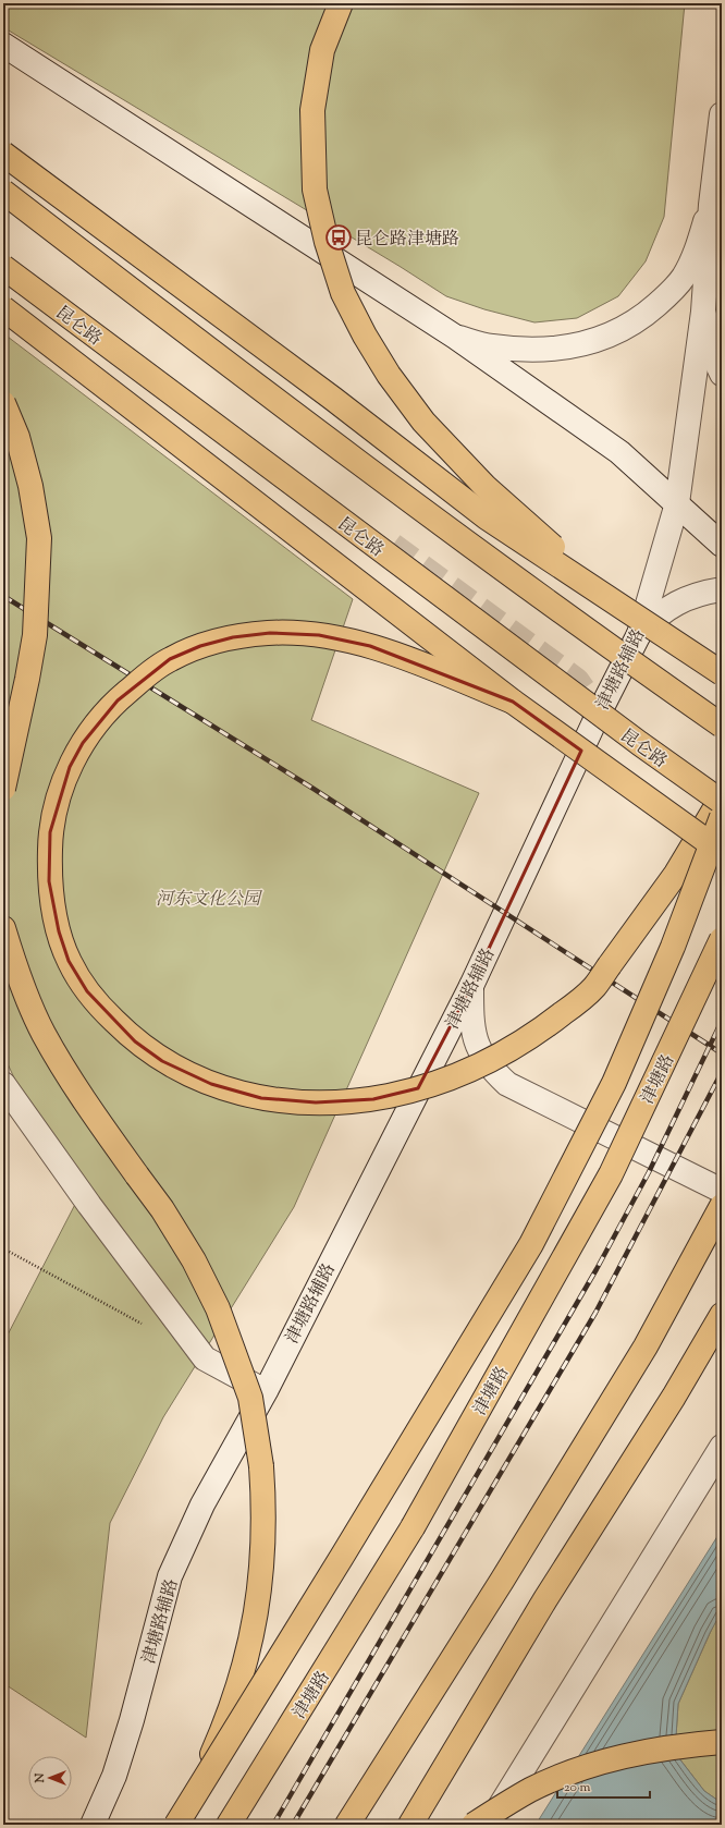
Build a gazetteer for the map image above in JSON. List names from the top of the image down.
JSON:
{
  "streets": {
    "highway": ["昆仑路", "津塘路"],
    "street": ["津塘路辅路"]
  },
  "parks": ["河东文化公园"],
  "places": {
    "bus stop": ["昆仑路津塘路"]
  },
  "scale_bar": "20 m",
  "north": "left"
}
